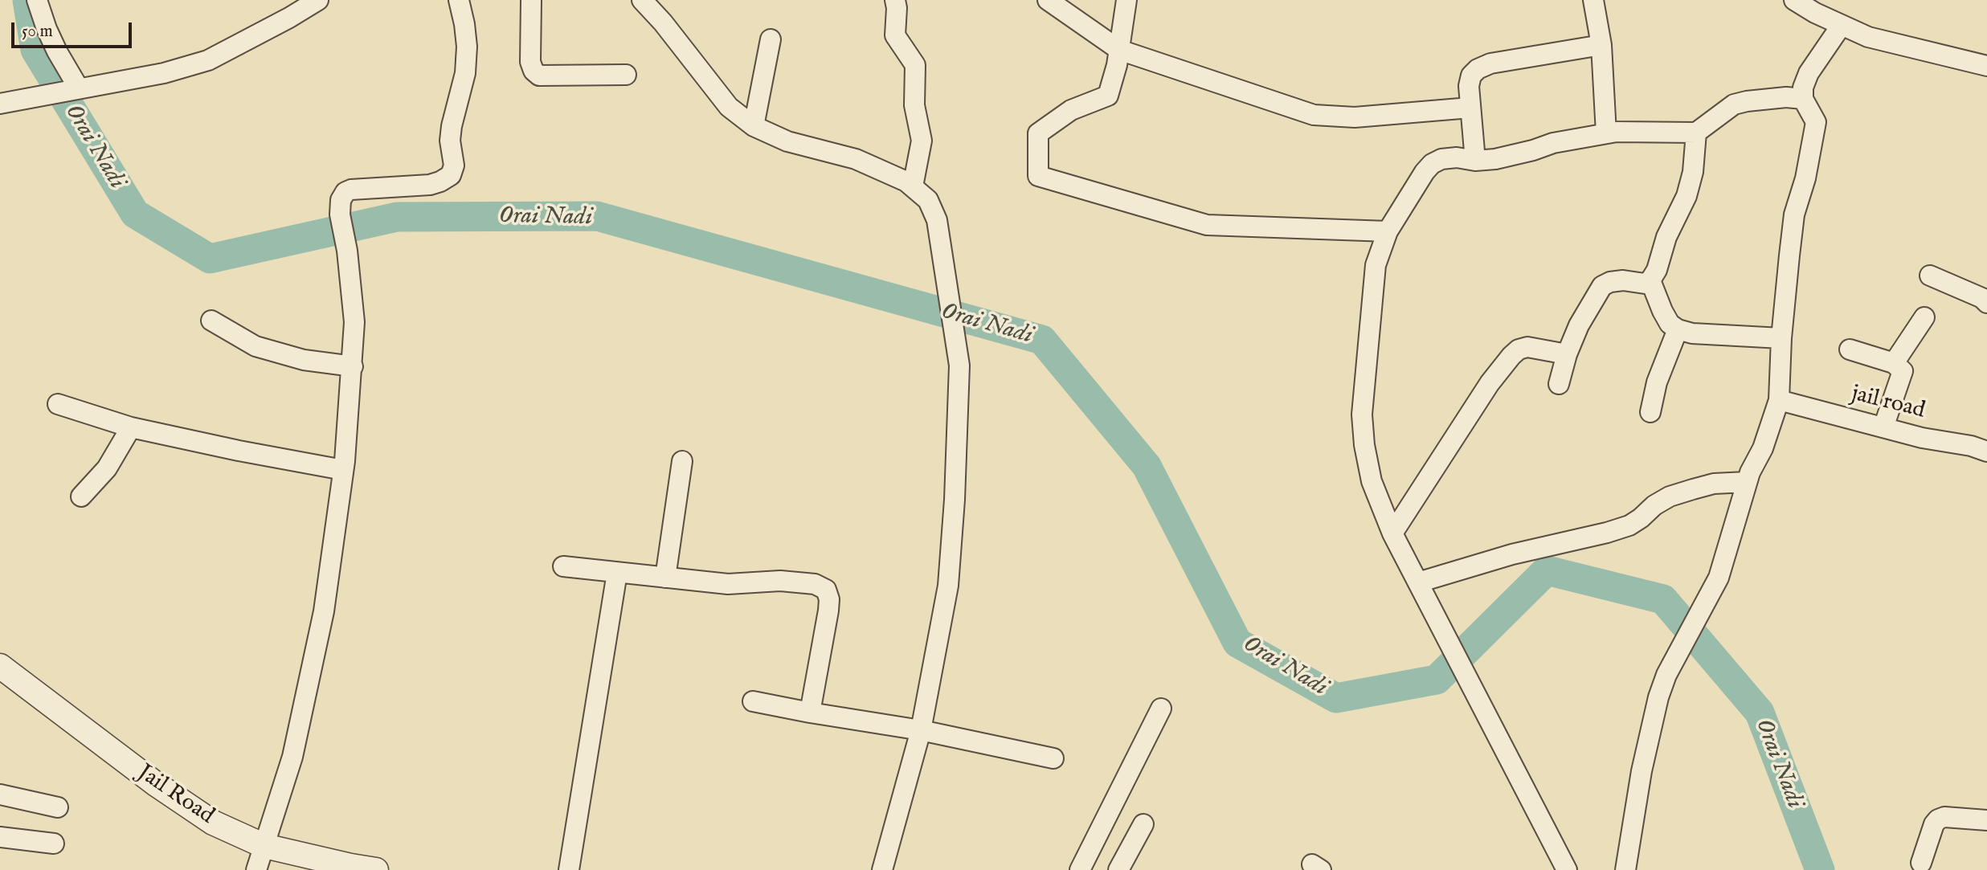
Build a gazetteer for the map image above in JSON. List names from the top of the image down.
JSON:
{
  "streets": {
    "street": ["jail road", "Jail Road"]
  },
  "water": ["Orai Nadi"],
  "scale_bar": "50 m"
}
